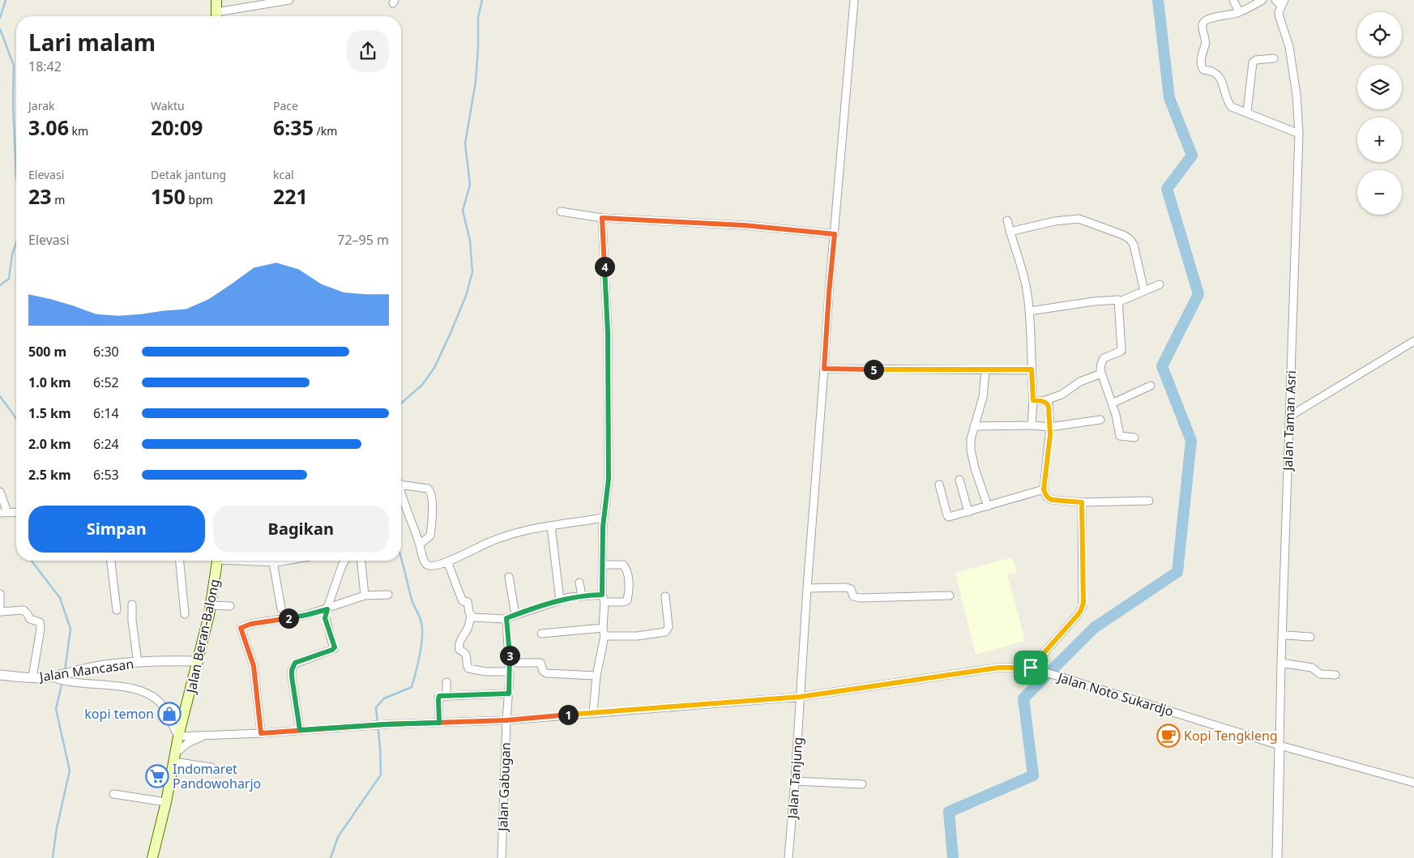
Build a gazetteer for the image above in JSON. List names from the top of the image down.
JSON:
{
  "streets": {
    "main road": ["Jalan Beran-Balong"],
    "street": [
      "Jalan Taman Asri",
      "Jalan Mancasan",
      "Jalan Noto Sukardjo",
      "Jalan Tanjung",
      "Jalan Gabugan"
    ]
  },
  "crossings": [
    ["Jalan Taman Asri", "Jalan Noto Sukardjo"],
    ["Jalan Beran-Balong", "Jalan Mancasan"],
    ["Jalan Beran-Balong", "Jalan Noto Sukardjo"],
    ["Jalan Noto Sukardjo", "Jalan Tanjung"],
    ["Jalan Noto Sukardjo", "Jalan Gabugan"]
  ],
  "places": {
    "shop": ["kopi temon"],
    "cafe": ["Kopi Tengkleng"],
    "supermarket": ["Indomaret Pandowoharjo"]
  },
  "page": {
    "map_buttons": ["+", "−"],
    "heading": ["Lari malam", "18:42"],
    "stats": [
      ["Jarak", "3.06 km"],
      ["Waktu", "20:09"],
      ["Pace", "6:35 /km"],
      ["Elevasi", "23 m"],
      ["Detak jantung", "150 bpm"],
      ["kcal", "221"]
    ],
    "chart": ["Elevasi", "72–95 m"],
    "pins": [
      "4",
      "5",
      "2",
      "3",
      "1"
    ],
    "list": [
      {
        "name": "500 m",
        "note": "6:30"
      },
      {
        "name": "1.0 km",
        "note": "6:52"
      },
      {
        "name": "1.5 km",
        "note": "6:14"
      },
      {
        "name": "2.0 km",
        "note": "6:24"
      },
      {
        "name": "2.5 km",
        "note": "6:53"
      }
    ],
    "buttons": ["Simpan", "Bagikan"]
  }
}
